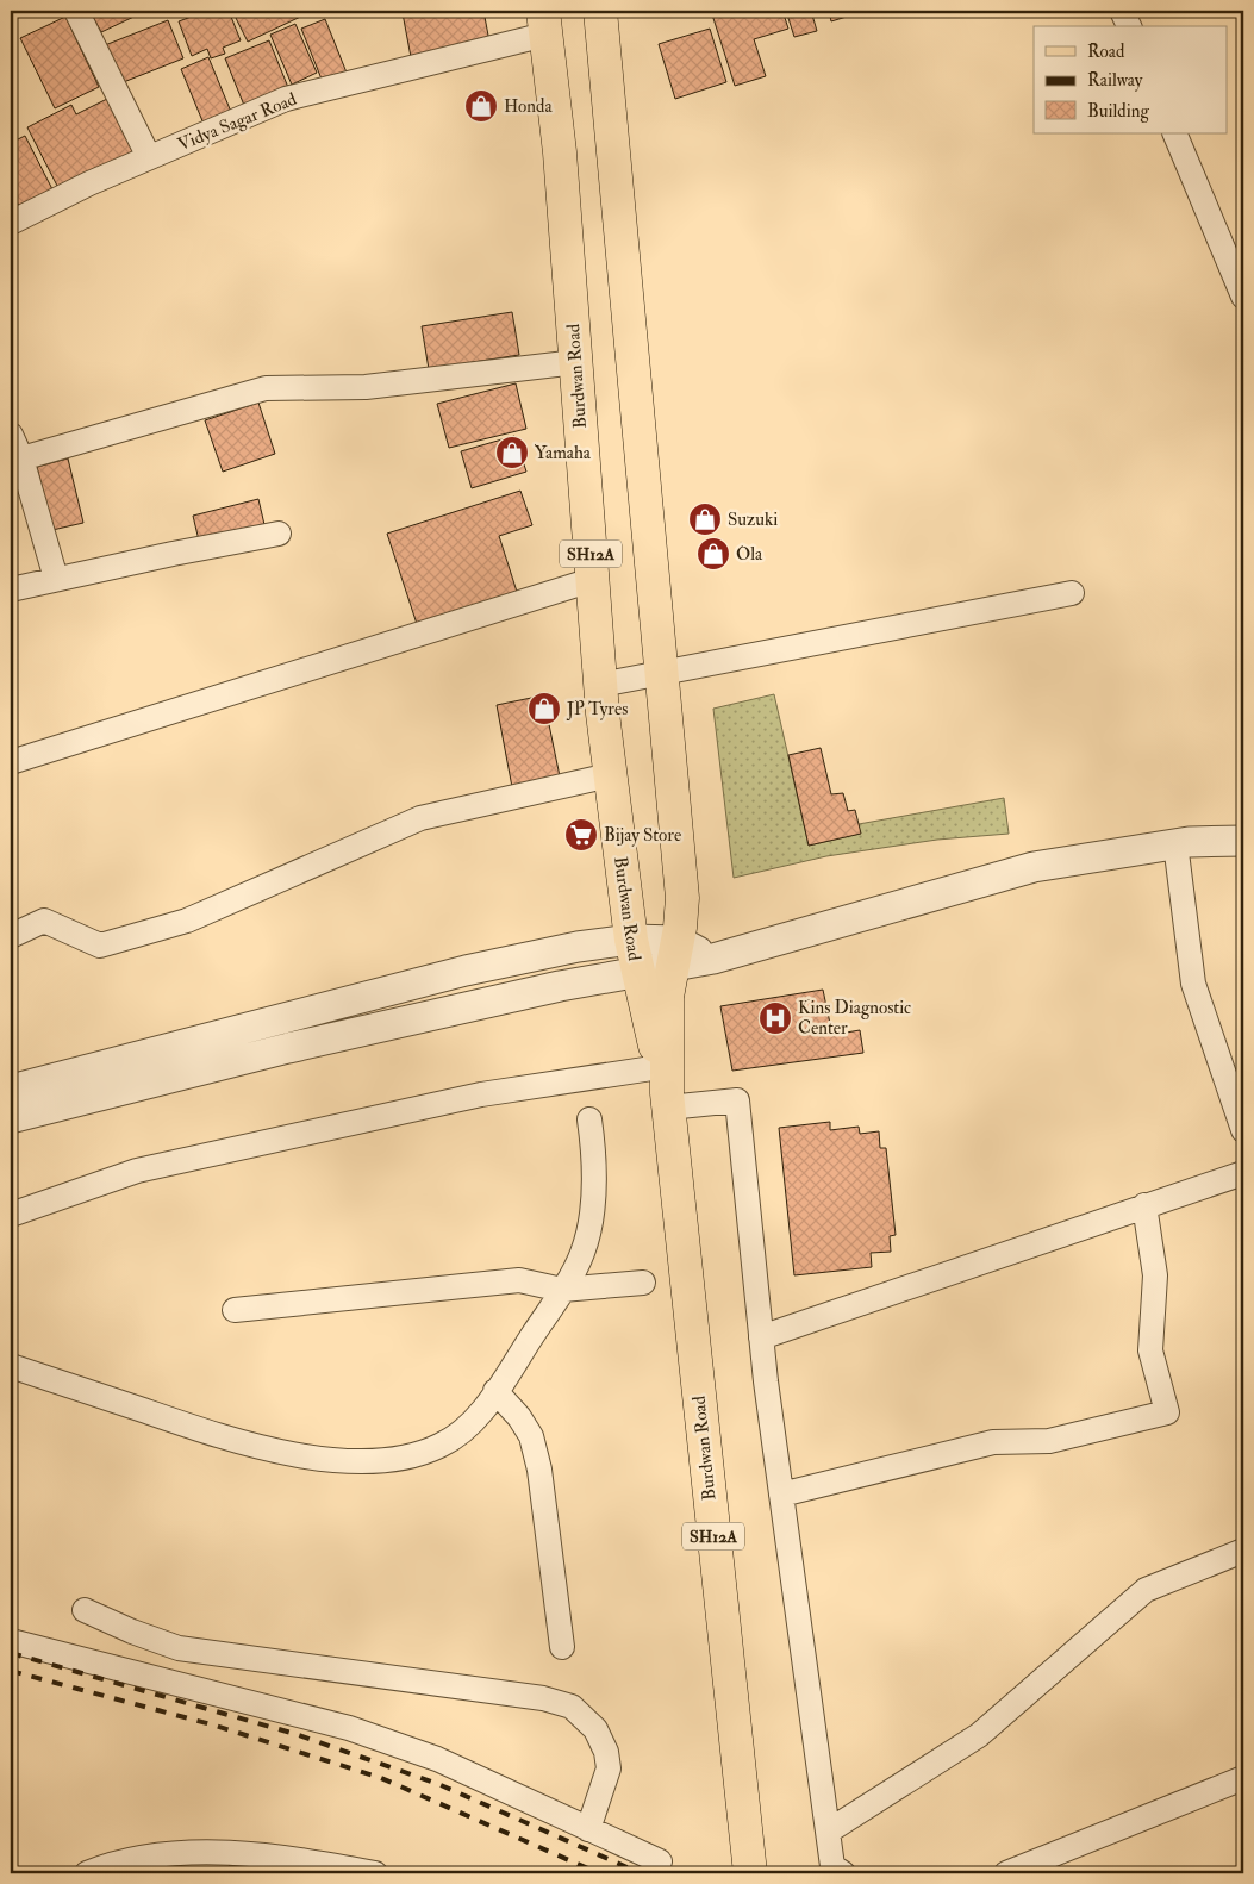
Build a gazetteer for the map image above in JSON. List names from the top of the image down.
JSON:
{
  "streets": {
    "main road": ["Burdwan Road", "SH12A"],
    "street": ["Vidya Sagar Road"]
  },
  "crossings": [
    ["Vidya Sagar Road", "Burdwan Road"]
  ],
  "places": {
    "shop": [
      "Honda",
      "Yamaha",
      "Suzuki",
      "Ola",
      "JP Tyres"
    ],
    "supermarket": ["Bijay Store"],
    "hospital": ["Kins Diagnostic Center"]
  },
  "legend": ["Road", "Railway", "Building"]
}
